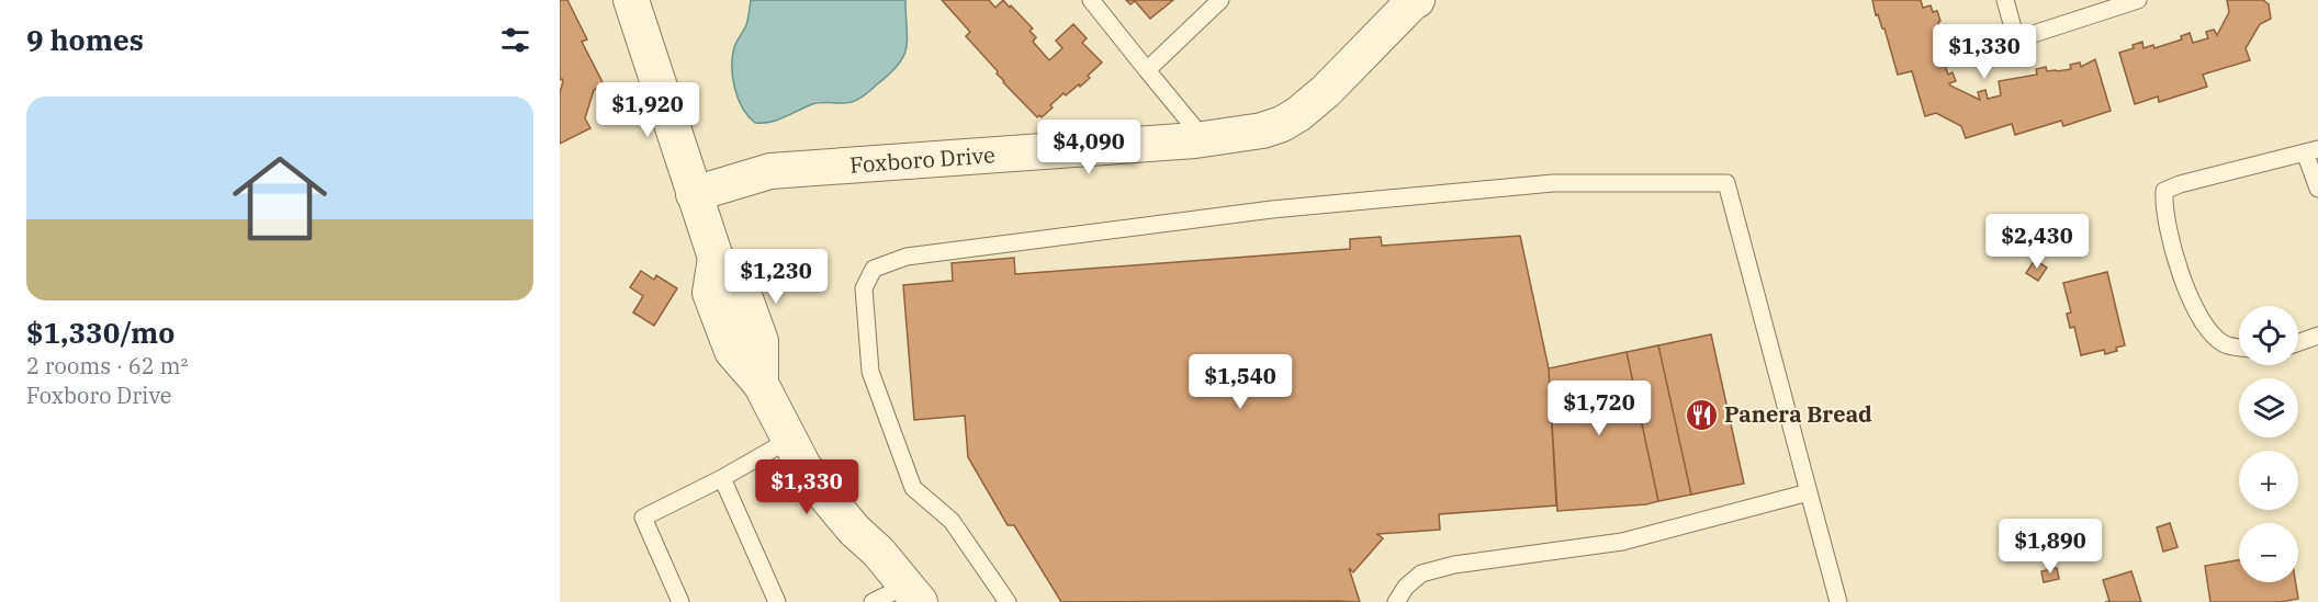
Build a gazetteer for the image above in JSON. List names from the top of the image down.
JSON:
{
  "streets": {
    "street": ["Foxboro Drive"]
  },
  "places": {
    "restaurant": ["Panera Bread"]
  },
  "page": {
    "heading": "9 homes",
    "price": [
      "$1,330",
      "$1,920",
      "$4,090",
      "$2,430",
      "$1,230",
      "$1,540",
      "$1,720",
      "$1,330",
      "$1,890"
    ],
    "list": [
      {
        "name": "$1,330/mo",
        "note": "2 rooms · 62 m² · Foxboro Drive"
      }
    ],
    "map_buttons": ["+", "−"]
  }
}
